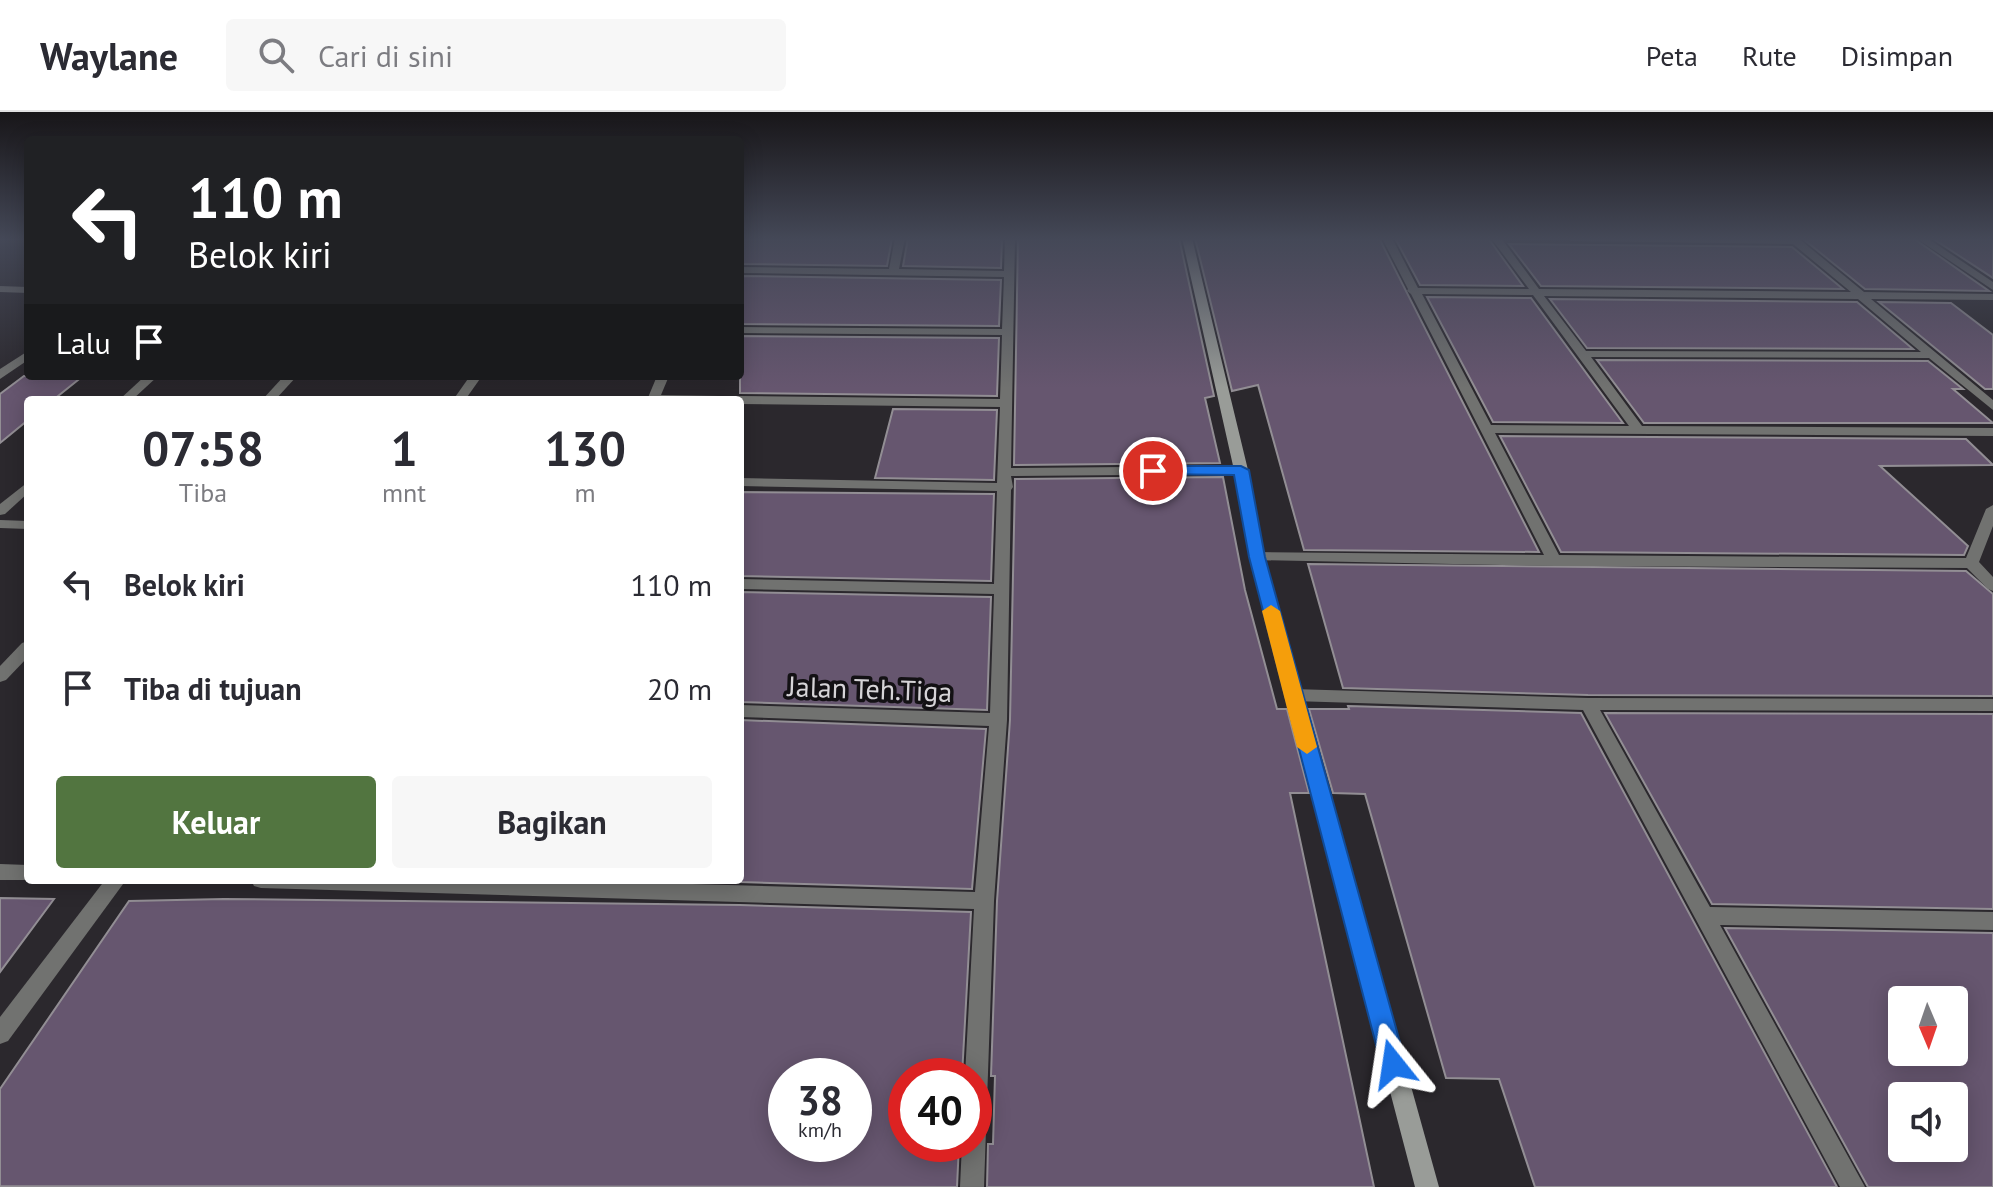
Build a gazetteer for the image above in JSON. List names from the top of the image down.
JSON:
{
  "streets": {
    "street": ["Jalan Teh.Tiga"]
  },
  "north": "bottom",
  "page": {
    "header": "Waylane",
    "search": "Cari di sini",
    "nav": ["Peta", "Rute", "Disimpan"],
    "turn": ["110 m", "Belok kiri"],
    "then": "Lalu",
    "eta": [
      "07:58",
      "Tiba",
      "1",
      "mnt",
      "130",
      "m"
    ],
    "list": [
      {
        "name": "Belok kiri",
        "value": "110 m"
      },
      {
        "name": "Tiba di tujuan",
        "value": "20 m"
      }
    ],
    "buttons": ["Keluar", "Bagikan"],
    "speed": "38 km/h",
    "limit": "40"
  }
}
